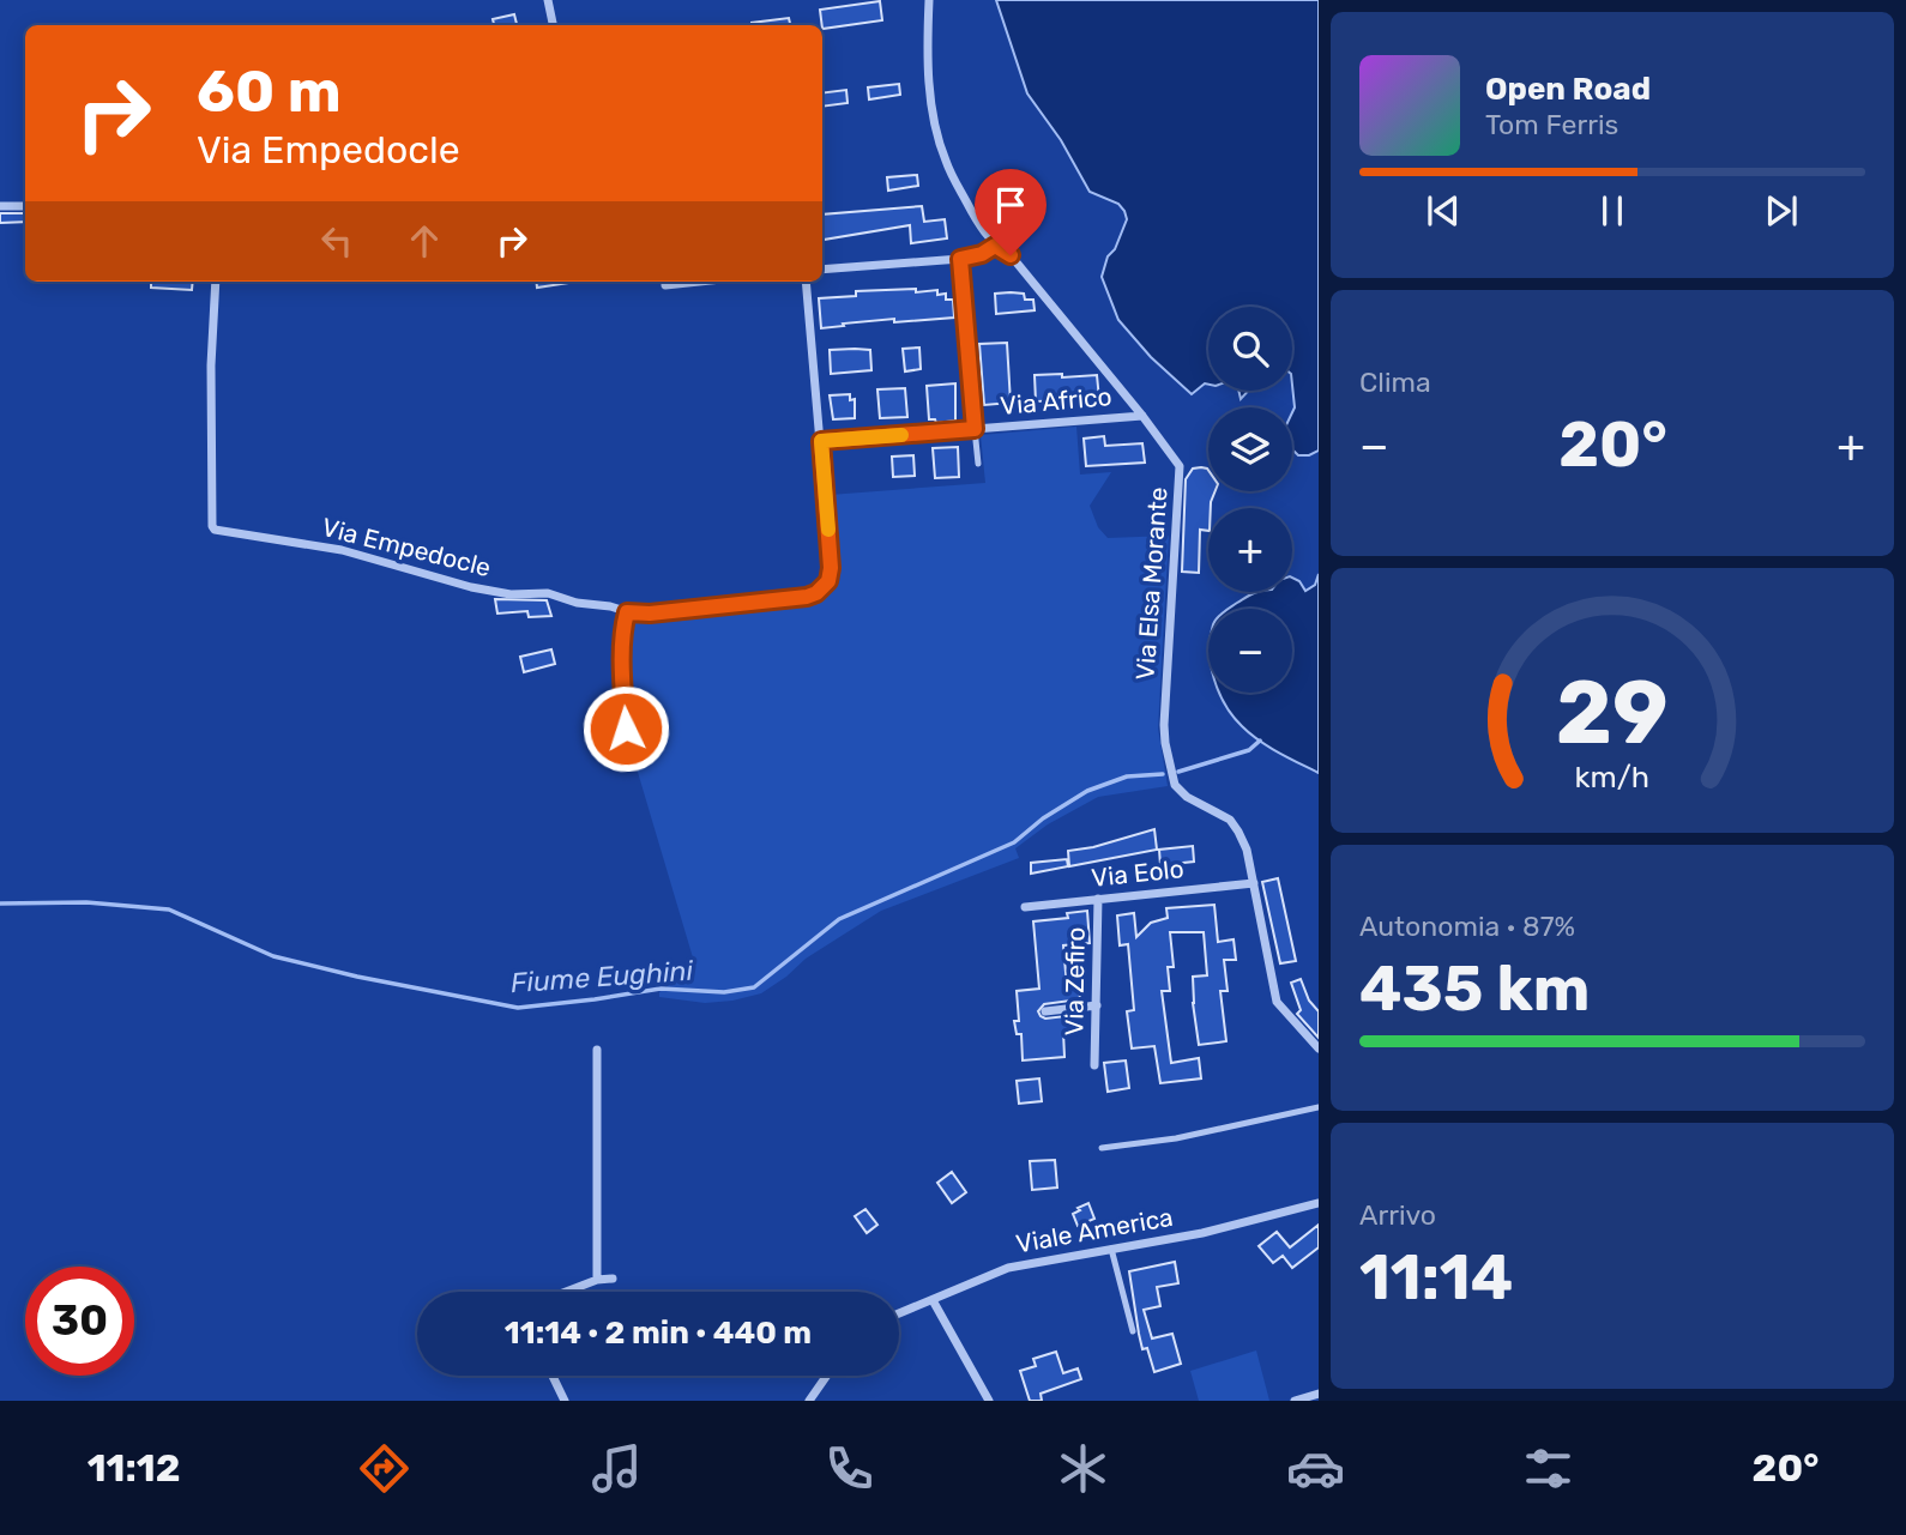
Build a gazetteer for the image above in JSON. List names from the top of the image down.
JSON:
{
  "streets": {
    "street": [
      "Via Africo",
      "Via Empedocle",
      "Via Elsa Morante",
      "Via Eolo",
      "Via Zefiro",
      "Viale America"
    ]
  },
  "crossings": [
    ["Via Africo", "Via Empedocle"],
    ["Via Africo", "Via Elsa Morante"],
    ["Via Elsa Morante", "Via Eolo"],
    ["Via Eolo", "Via Zefiro"]
  ],
  "water": ["Fiume Eughini"],
  "page": {
    "turn": ["60 m", "Via Empedocle"],
    "song": ["Open Road", "Tom Ferris"],
    "tile": [
      "Clima",
      ["Autonomia · 87%", "435 km"],
      ["Arrivo", "11:14"]
    ],
    "map_buttons": ["+", "−"],
    "heat": ["−", "20°", "+"],
    "limit": "30",
    "trip": "11:14 · 2 min · 440 m",
    "tabs": ["11:12", "20°"],
    "gauge": ["29", "km/h"]
  }
}
